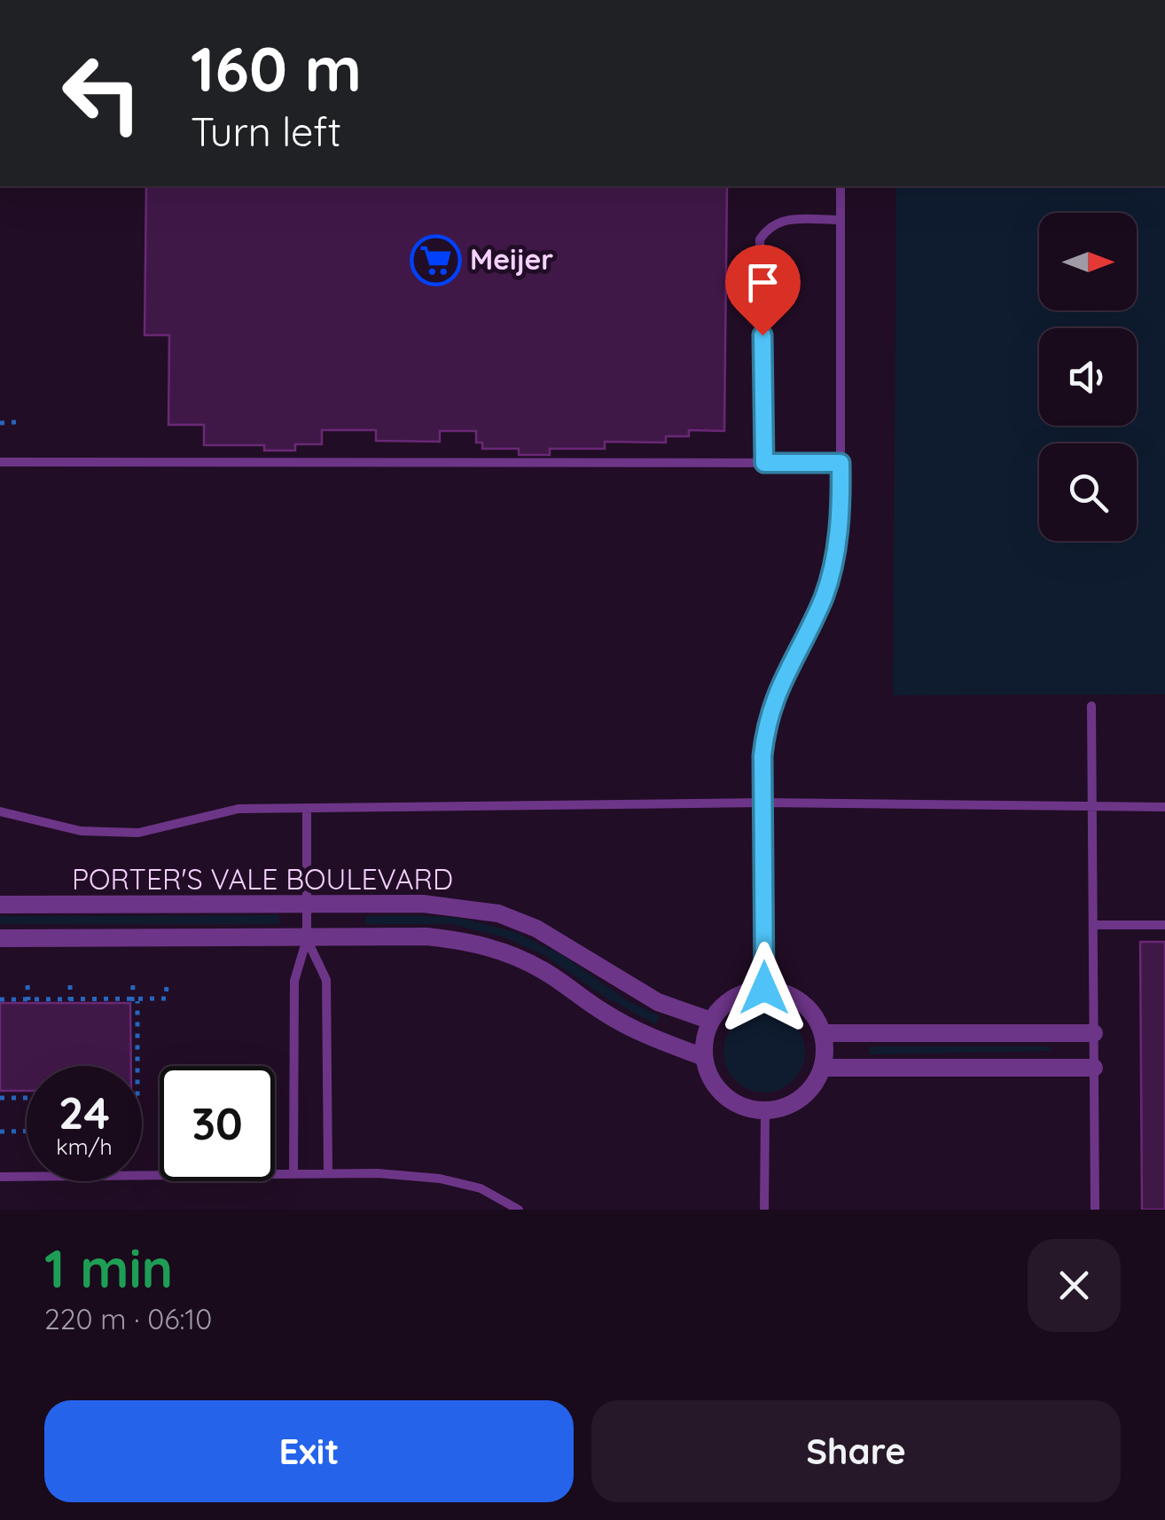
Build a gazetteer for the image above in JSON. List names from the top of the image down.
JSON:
{
  "streets": {
    "street": ["PORTER'S VALE BOULEVARD"]
  },
  "places": {
    "supermarket": ["Meijer"]
  },
  "north": "right",
  "page": {
    "turn": ["160 m", "Turn left"],
    "speed": "24 km/h",
    "limit": "30",
    "heading": ["1 min", "220 m · 06:10"],
    "buttons": ["Exit", "Share"]
  }
}
